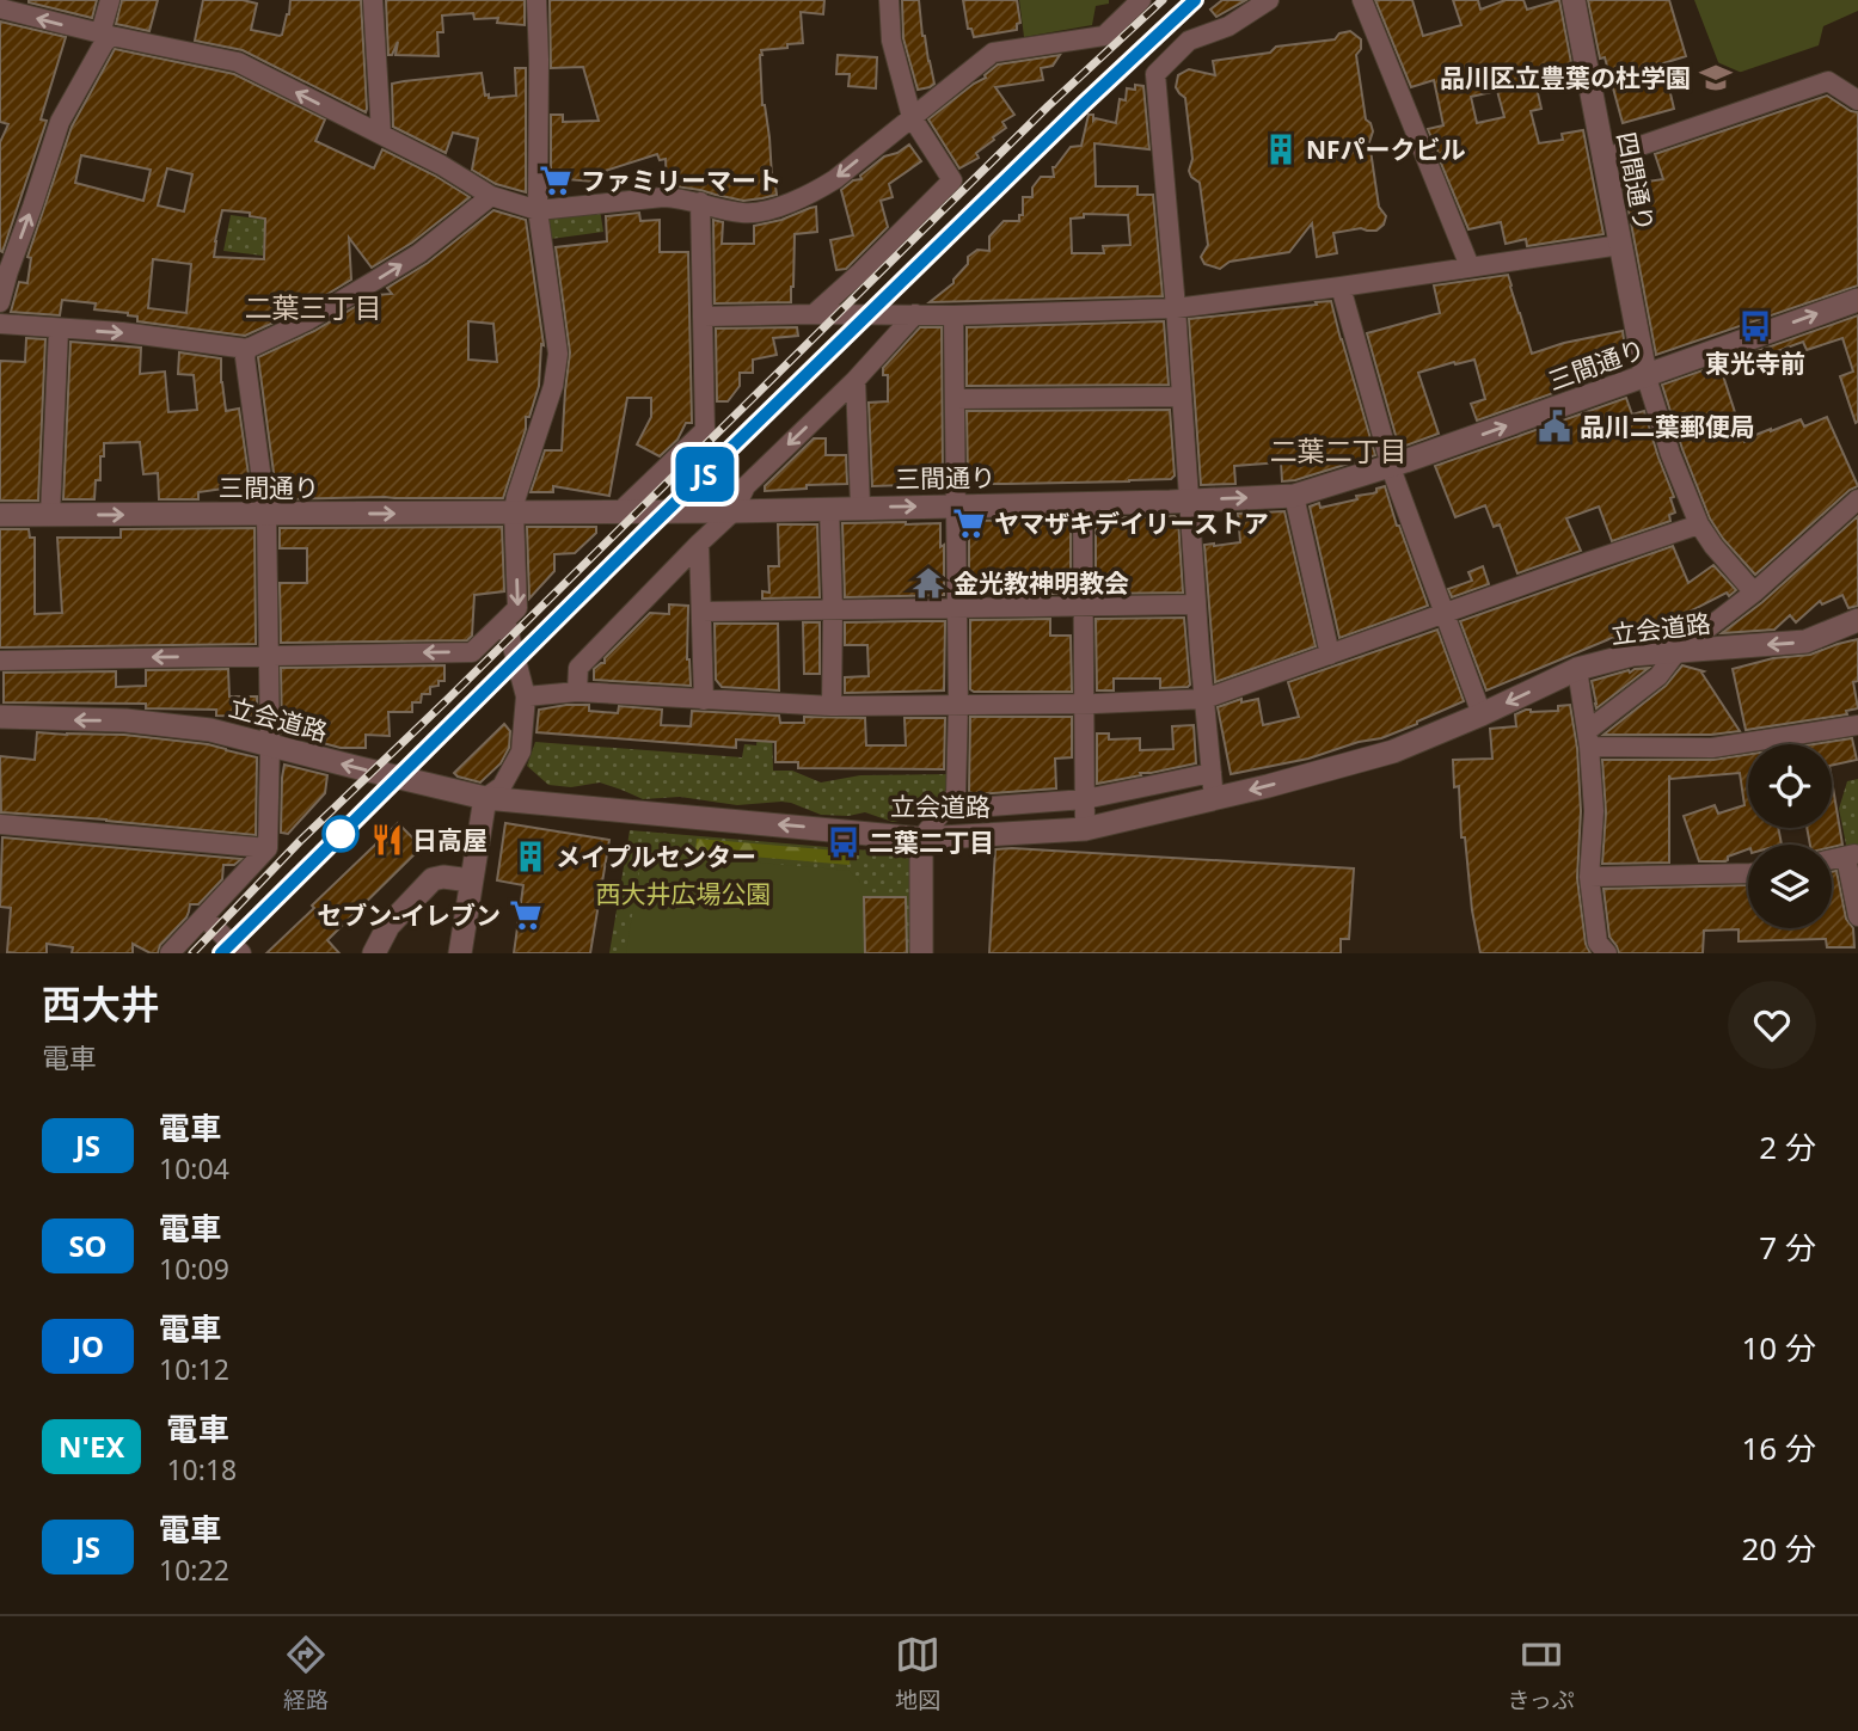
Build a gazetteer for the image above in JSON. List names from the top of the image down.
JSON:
{
  "streets": {
    "street": ["四間通り", "三間通り", "立会道路"]
  },
  "crossings": [
    ["四間通り", "三間通り"]
  ],
  "districts": ["二葉三丁目", "二葉二丁目"],
  "parks": ["西大井広場公園"],
  "places": {
    "school or university": ["品川区立豊葉の杜学園"],
    "building": ["NFパークビル", "メイプルセンター"],
    "supermarket": ["ファミリーマート", "ヤマザキデイリーストア", "セブン-イレブン"],
    "bus stop": ["東光寺前", "二葉二丁目"],
    "public building": ["品川二葉郵便局"],
    "temple": ["金光教神明教会"],
    "restaurant": ["日高屋"]
  },
  "page": {
    "on_map": "JS",
    "heading": ["西大井", "電車"],
    "list": [
      {
        "mark": "JS",
        "name": "電車",
        "note": "10:04",
        "value": "2 分"
      },
      {
        "mark": "SO",
        "name": "電車",
        "note": "10:09",
        "value": "7 分"
      },
      {
        "mark": "JO",
        "name": "電車",
        "note": "10:12",
        "value": "10 分"
      },
      {
        "mark": "N'EX",
        "name": "電車",
        "note": "10:18",
        "value": "16 分"
      },
      {
        "mark": "JS",
        "name": "電車",
        "note": "10:22",
        "value": "20 分"
      }
    ],
    "tabs": ["経路", "地図", "きっぷ"]
  }
}
